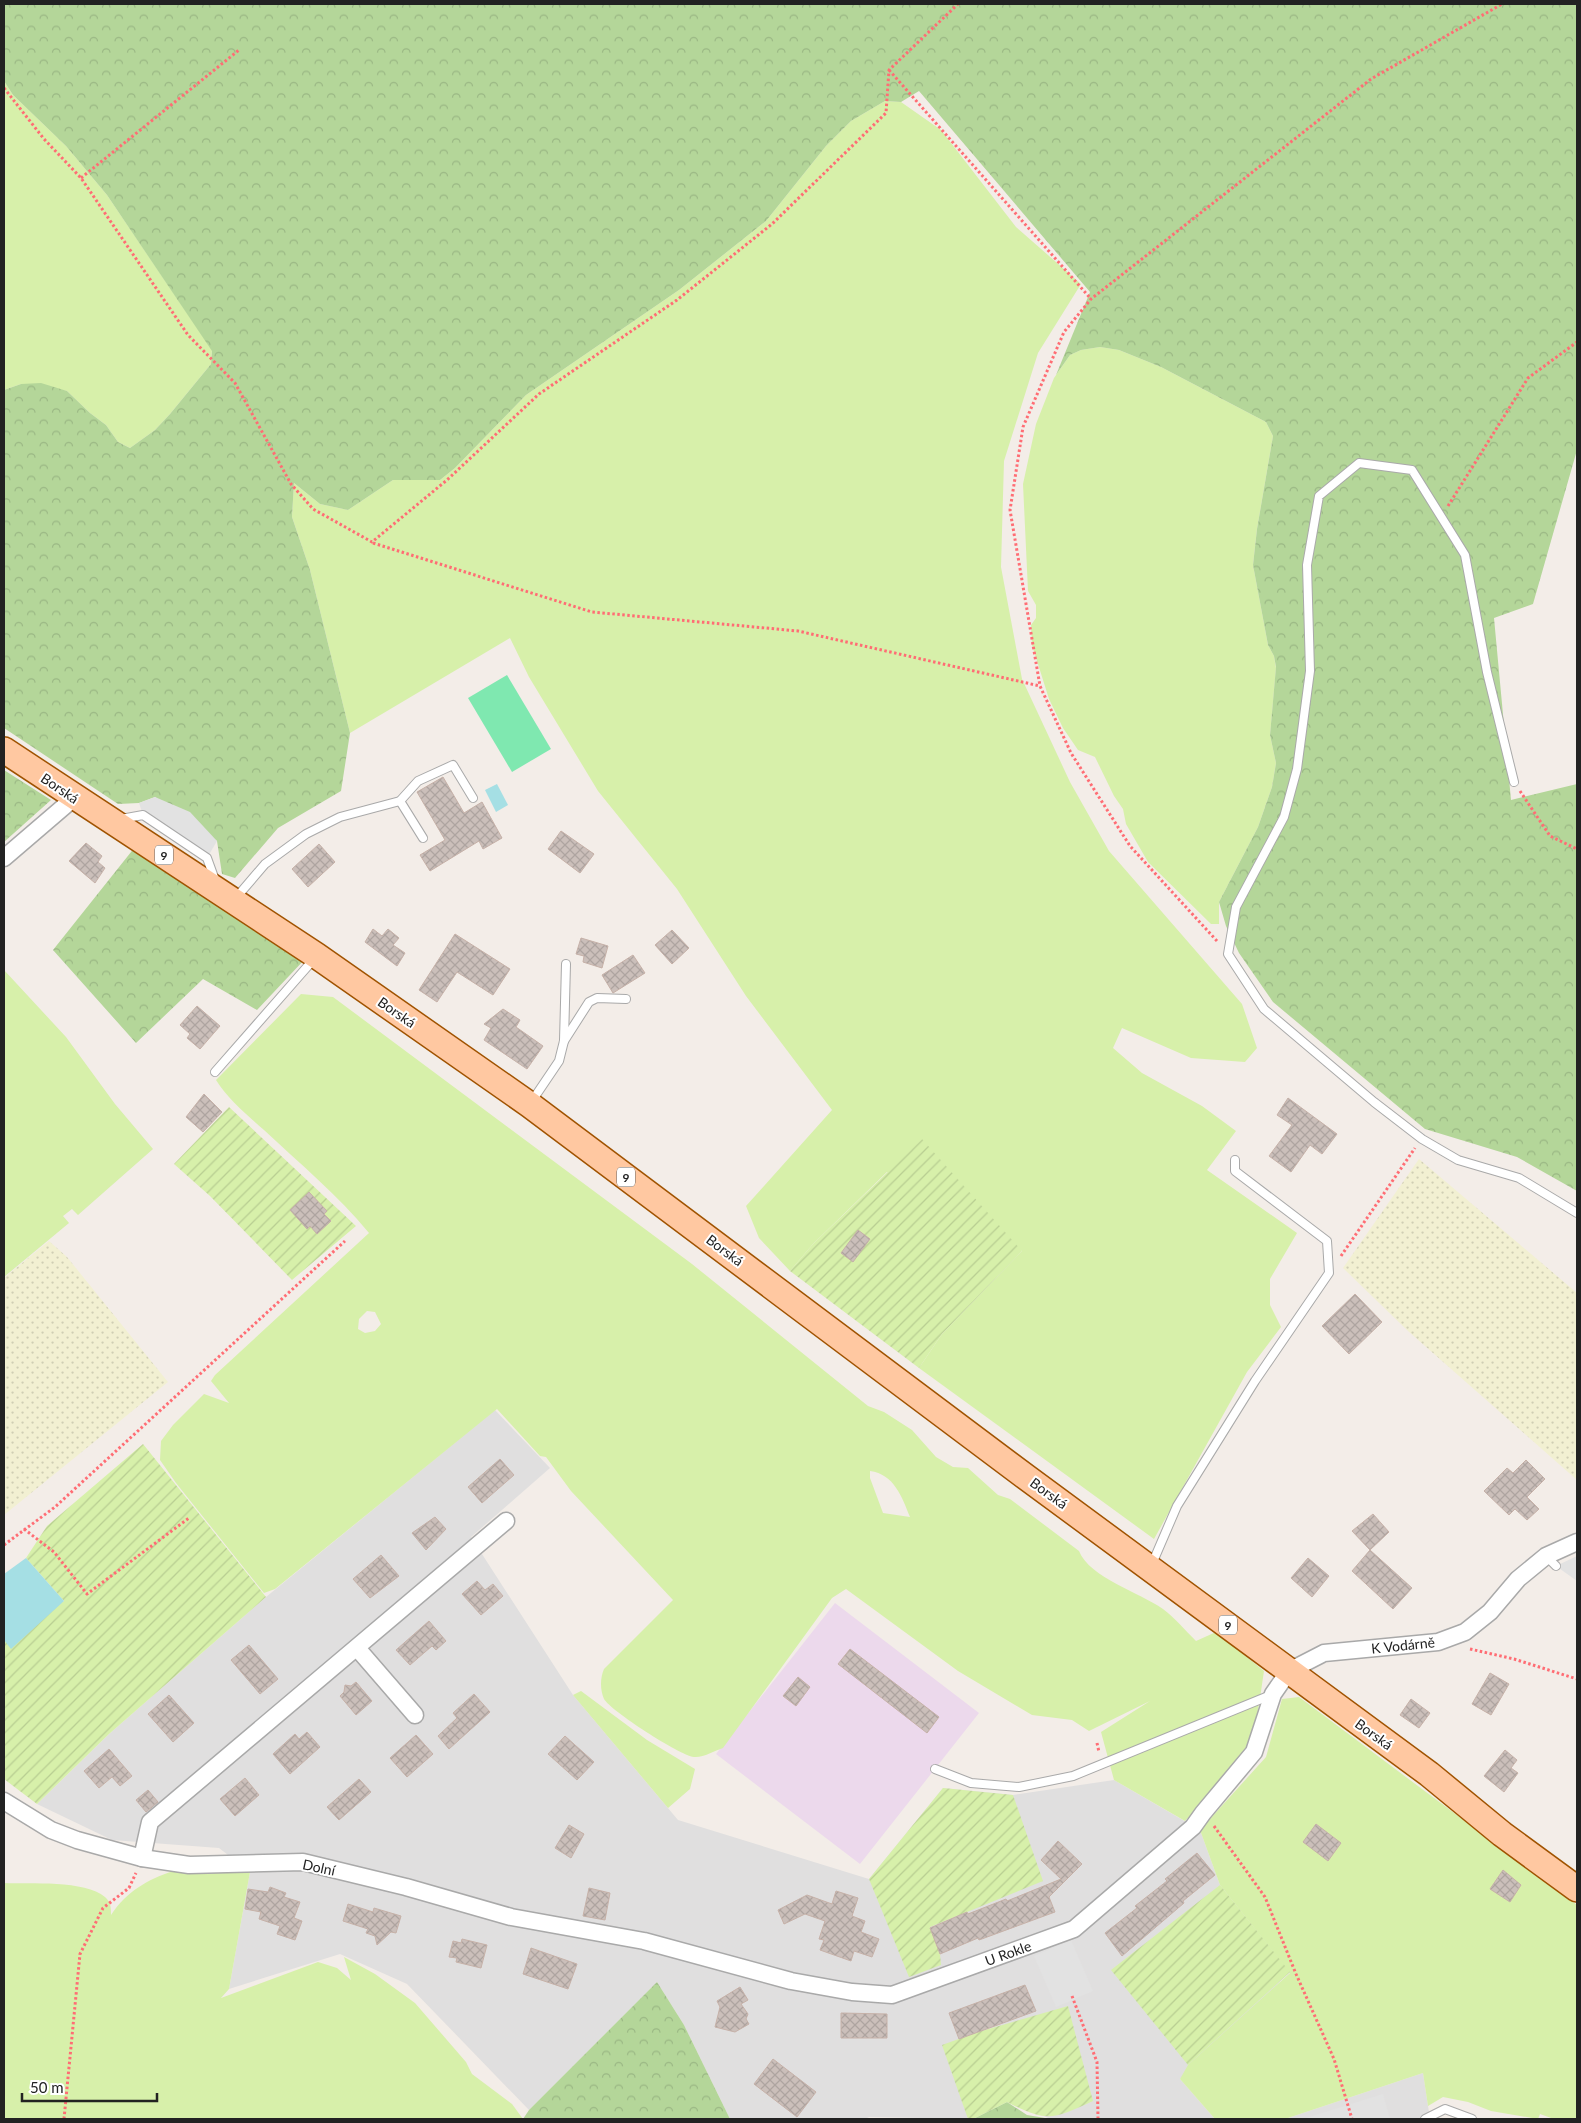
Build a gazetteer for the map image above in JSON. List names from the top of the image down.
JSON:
{
  "streets": {
    "main road": ["Borská", "9"],
    "street": ["K Vodárně", "Dolní", "U Rokle"]
  },
  "crossings": [
    ["Borská", "K Vodárně"],
    ["Borská", "U Rokle"],
    ["K Vodárně", "U Rokle"],
    ["Dolní", "U Rokle"]
  ],
  "scale_bar": "50 m"
}
